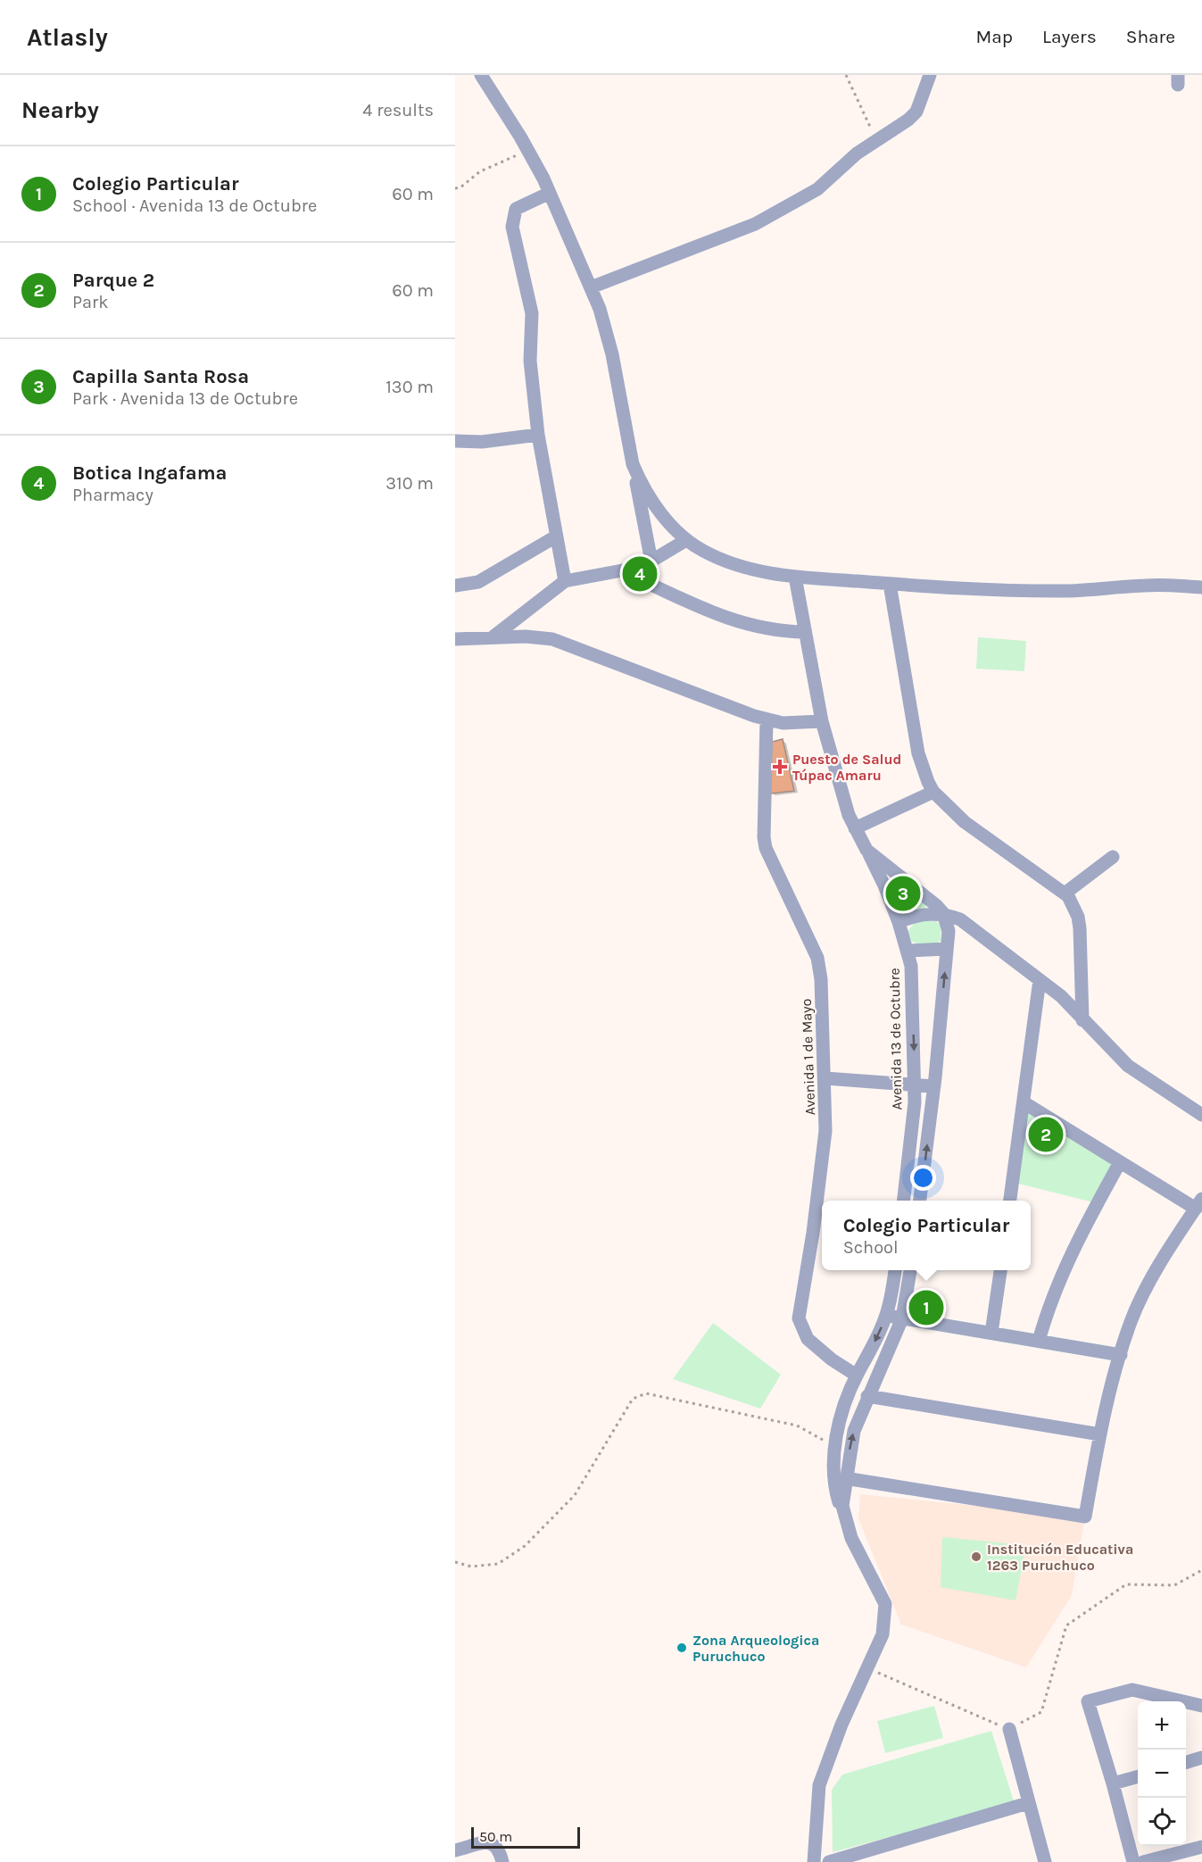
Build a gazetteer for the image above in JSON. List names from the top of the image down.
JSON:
{
  "streets": {
    "street": ["Avenida 13 de Octubre", "Avenida 1 de Mayo"]
  },
  "places": {
    "health": ["Puesto de Salud Túpac Amaru"],
    "other": ["Institución Educativa 1263 Puruchuco", "Zona Arqueologica Puruchuco"]
  },
  "scale_bar": "50 m",
  "page": {
    "header": "Atlasly",
    "nav": ["Map", "Layers", "Share"],
    "heading": ["Nearby", "4 results"],
    "list": [
      {
        "mark": "1",
        "name": "Colegio Particular",
        "note": "School · Avenida 13 de Octubre",
        "value": "60 m"
      },
      {
        "mark": "2",
        "name": "Parque 2",
        "note": "Park",
        "value": "60 m"
      },
      {
        "mark": "3",
        "name": "Capilla Santa Rosa",
        "note": "Park · Avenida 13 de Octubre",
        "value": "130 m"
      },
      {
        "mark": "4",
        "name": "Botica Ingafama",
        "note": "Pharmacy",
        "value": "310 m"
      }
    ],
    "pins": [
      "4",
      "3",
      "2",
      "1"
    ],
    "popup": ["Colegio Particular", "School"],
    "map_buttons": ["+", "−"],
    "scale": "50 m"
  }
}
